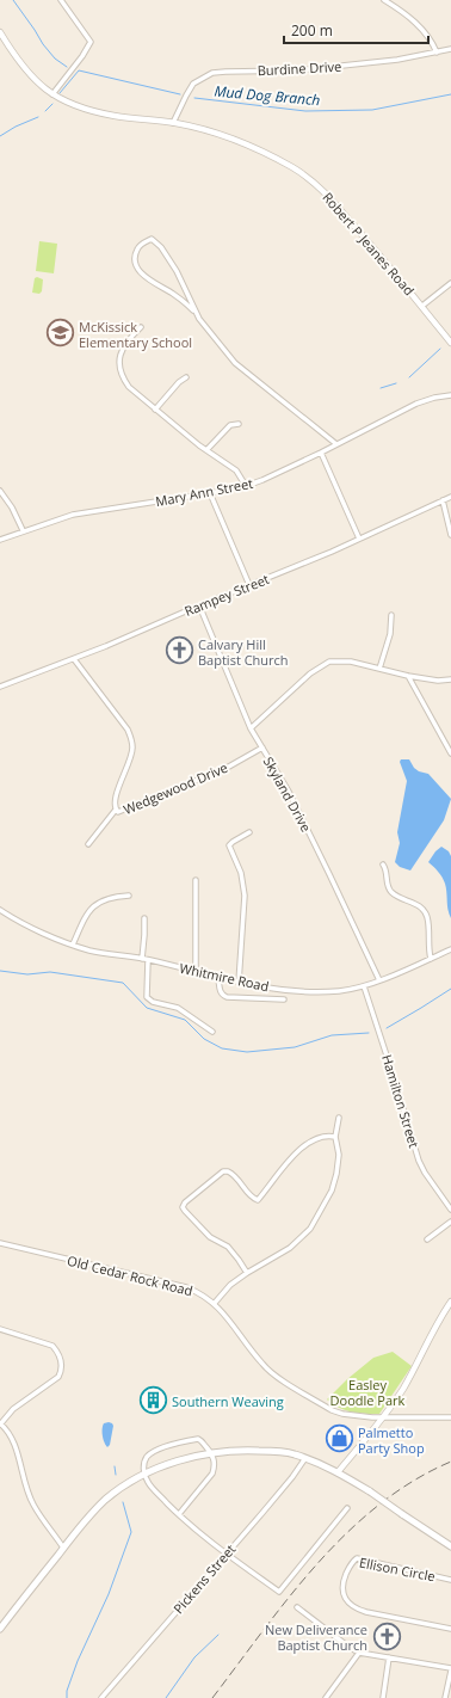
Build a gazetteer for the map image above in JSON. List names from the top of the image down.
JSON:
{
  "streets": {
    "street": [
      "Burdine Drive",
      "Robert P Jeanes Road",
      "Mary Ann Street",
      "Rampey Street",
      "Wedgewood Drive",
      "Skyland Drive",
      "Whitmire Road",
      "Hamilton Street",
      "Old Cedar Rock Road",
      "Ellison Circle",
      "Pickens Street"
    ]
  },
  "crossings": [
    ["Burdine Drive", "Robert P Jeanes Road"],
    ["Rampey Street", "Wedgewood Drive"],
    ["Rampey Street", "Skyland Drive"],
    ["Wedgewood Drive", "Skyland Drive"],
    ["Skyland Drive", "Whitmire Road"],
    ["Whitmire Road", "Hamilton Street"]
  ],
  "water": ["Mud Dog Branch"],
  "parks": ["Easley Doodle Park"],
  "places": {
    "school or university": ["McKissick Elementary School"],
    "church": ["Calvary Hill Baptist Church", "New Deliverance Baptist Church"],
    "building": ["Southern Weaving"],
    "shop": ["Palmetto Party Shop"]
  },
  "scale_bar": "200 m"
}
